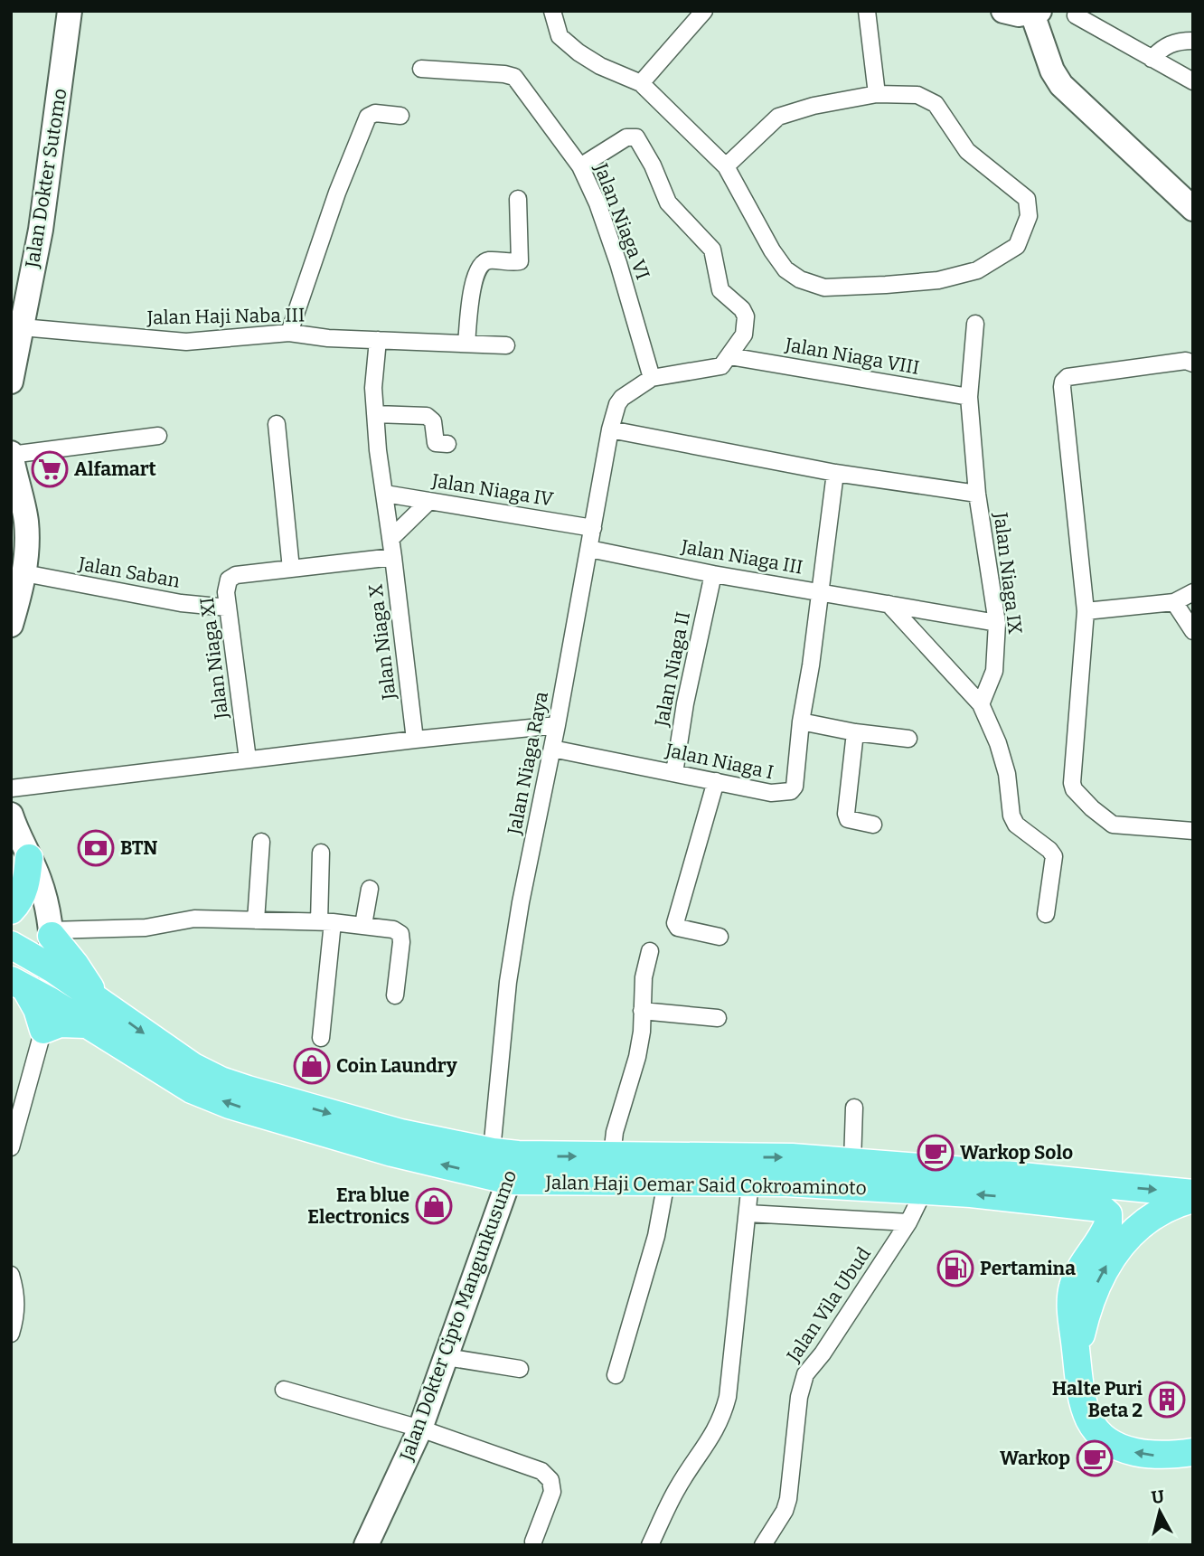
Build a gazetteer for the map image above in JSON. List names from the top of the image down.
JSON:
{
  "streets": {
    "main road": ["Jalan Dokter Sutomo", "Jalan Haji Oemar Said Cokroaminoto", "Jalan Dokter Cipto Mangunkusumo"],
    "street": [
      "Jalan Niaga VI",
      "Jalan Haji Naba III",
      "Jalan Niaga VIII",
      "Jalan Niaga IV",
      "Jalan Niaga III",
      "Jalan Saban",
      "Jalan Niaga IX",
      "Jalan Niaga X",
      "Jalan Niaga XI",
      "Jalan Niaga II",
      "Jalan Niaga I",
      "Jalan Niaga Raya",
      "Jalan Vila Ubud"
    ]
  },
  "crossings": [
    ["Jalan Dokter Sutomo", "Jalan Haji Naba III"],
    ["Jalan Niaga VI", "Jalan Niaga Raya"],
    ["Jalan Haji Naba III", "Jalan Niaga X"],
    ["Jalan Niaga VIII", "Jalan Niaga IX"],
    ["Jalan Niaga IV", "Jalan Niaga X"],
    ["Jalan Niaga IV", "Jalan Niaga Raya"],
    ["Jalan Niaga III", "Jalan Niaga IX"],
    ["Jalan Niaga III", "Jalan Niaga II"],
    ["Jalan Niaga III", "Jalan Niaga I"],
    ["Jalan Niaga III", "Jalan Niaga Raya"],
    ["Jalan Saban", "Jalan Niaga XI"],
    ["Jalan Niaga X", "Jalan Niaga XI"],
    ["Jalan Niaga II", "Jalan Niaga I"],
    ["Jalan Niaga I", "Jalan Niaga Raya"],
    ["Jalan Niaga Raya", "Jalan Haji Oemar Said Cokroaminoto"],
    ["Jalan Niaga Raya", "Jalan Dokter Cipto Mangunkusumo"],
    ["Jalan Haji Oemar Said Cokroaminoto", "Jalan Vila Ubud"],
    ["Jalan Haji Oemar Said Cokroaminoto", "Jalan Dokter Cipto Mangunkusumo"]
  ],
  "places": {
    "supermarket": ["Alfamart"],
    "bank": ["BTN"],
    "shop": ["Coin Laundry", "Era blue Electronics"],
    "cafe": ["Warkop Solo", "Warkop"],
    "fuel station": ["Pertamina"],
    "building": ["Halte Puri Beta 2"]
  },
  "north": "top"
}
